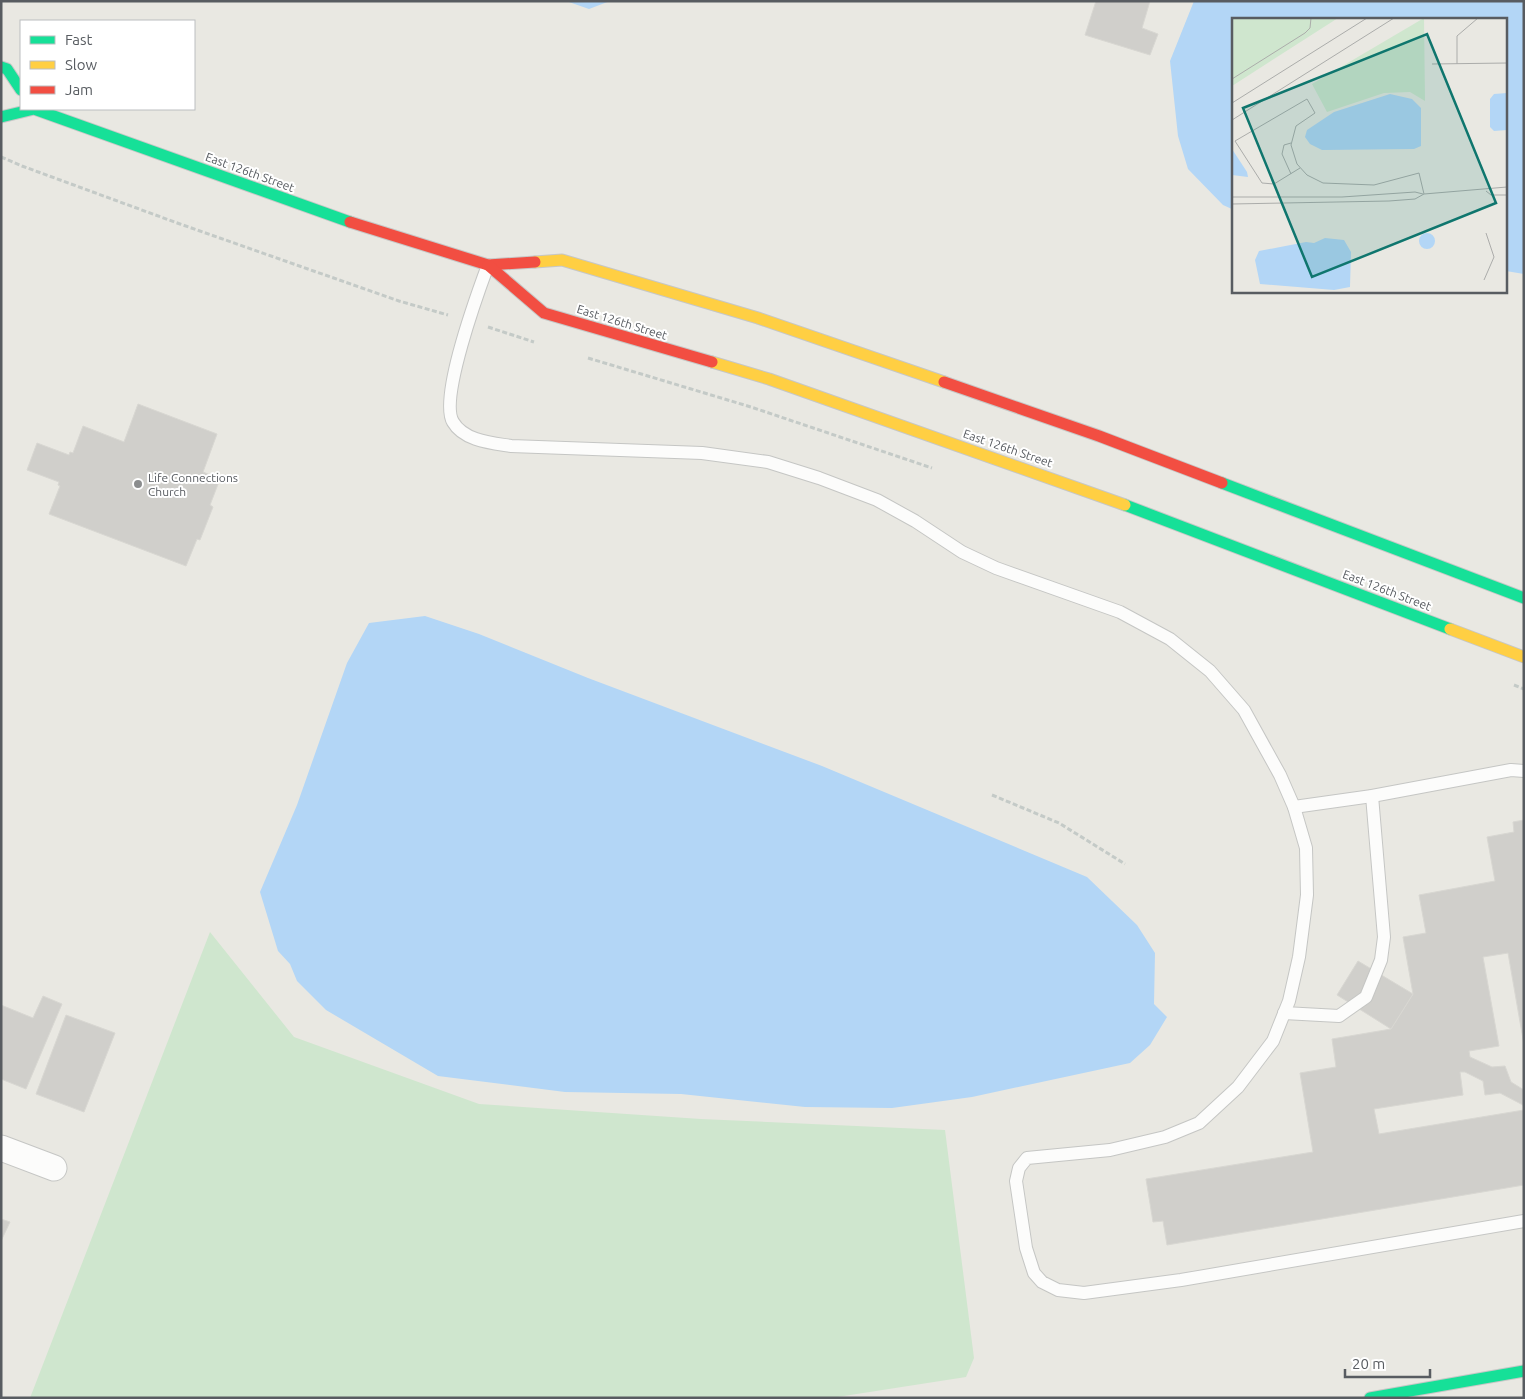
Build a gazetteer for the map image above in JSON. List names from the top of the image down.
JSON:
{
  "streets": {
    "main road": ["East 126th Street"]
  },
  "places": ["Life Connections Church"],
  "legend": ["Fast", "Slow", "Jam"],
  "scale_bar": "20 m"
}
